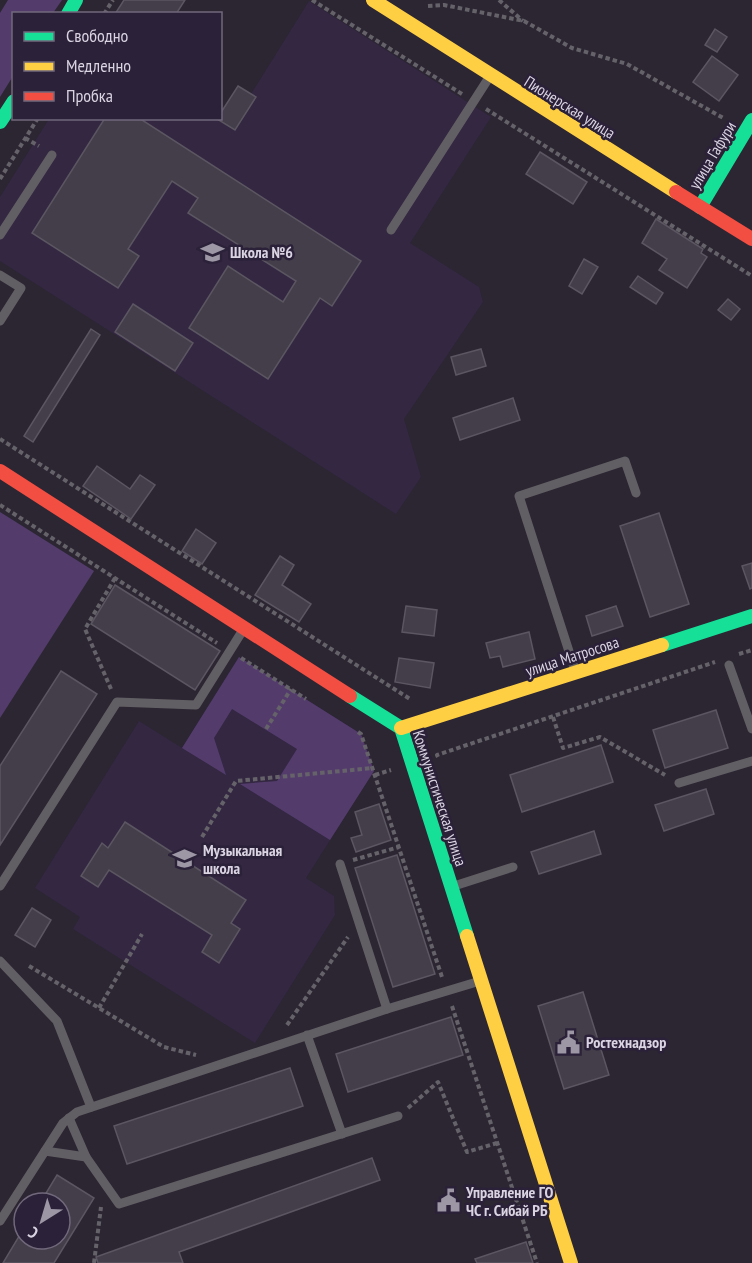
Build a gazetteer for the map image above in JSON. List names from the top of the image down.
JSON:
{
  "streets": {
    "street": [
      "Пионерская улица",
      "улица Гафури",
      "улица Матросова",
      "Коммунистическая улица"
    ]
  },
  "crossings": [
    ["Пионерская улица", "улица Гафури"],
    ["улица Матросова", "Коммунистическая улица"]
  ],
  "places": {
    "school or university": ["Школа №6", "Музыкальная школа"],
    "public building": ["Ростехнадзор", "Управление ГО ЧС г. Сибай РБ"]
  },
  "legend": ["Свободно", "Медленно", "Пробка"],
  "north": "bottom left"
}
